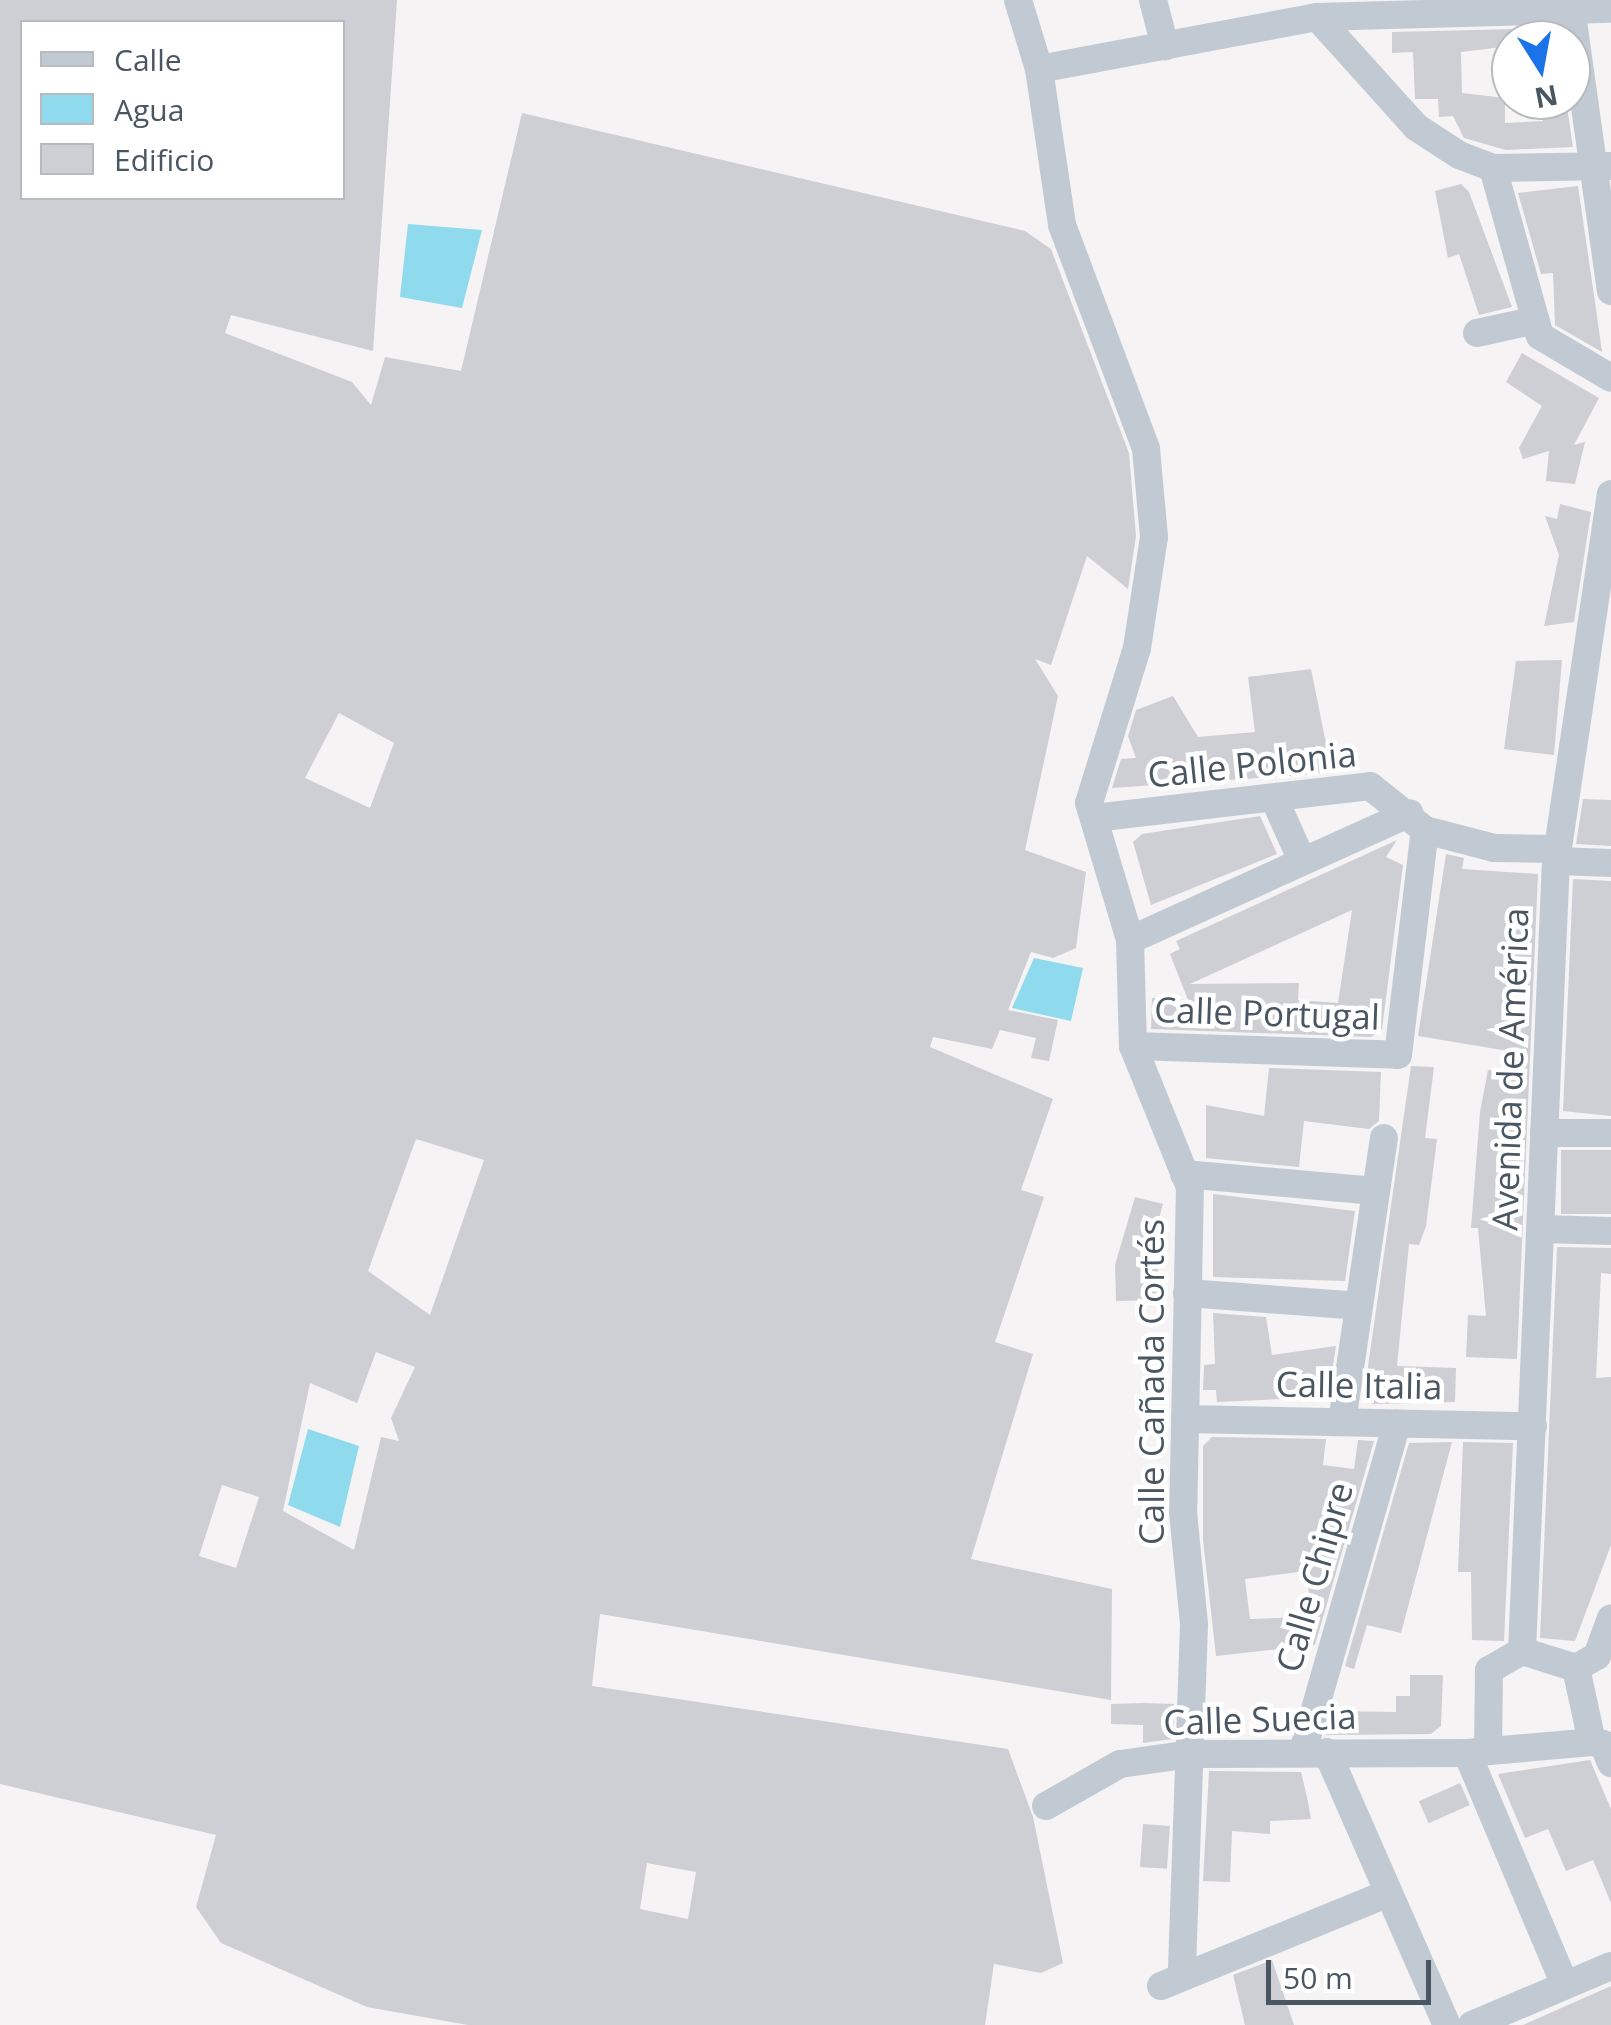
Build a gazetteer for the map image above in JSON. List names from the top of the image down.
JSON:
{
  "streets": {
    "street": [
      "Calle Polonia",
      "Calle Portugal",
      "Avenida de América",
      "Calle Cañada Cortés",
      "Calle Italia",
      "Calle Chipre",
      "Calle Suecia"
    ]
  },
  "crossings": [
    ["Calle Polonia", "Calle Portugal"],
    ["Calle Polonia", "Avenida de América"],
    ["Calle Polonia", "Calle Cañada Cortés"],
    ["Calle Portugal", "Calle Cañada Cortés"],
    ["Avenida de América", "Calle Italia"],
    ["Calle Cañada Cortés", "Calle Italia"],
    ["Calle Cañada Cortés", "Calle Suecia"],
    ["Calle Italia", "Calle Chipre"],
    ["Calle Chipre", "Calle Suecia"]
  ],
  "legend": ["Calle", "Agua", "Edificio"],
  "scale_bar": "50 m",
  "north": "bottom"
}
